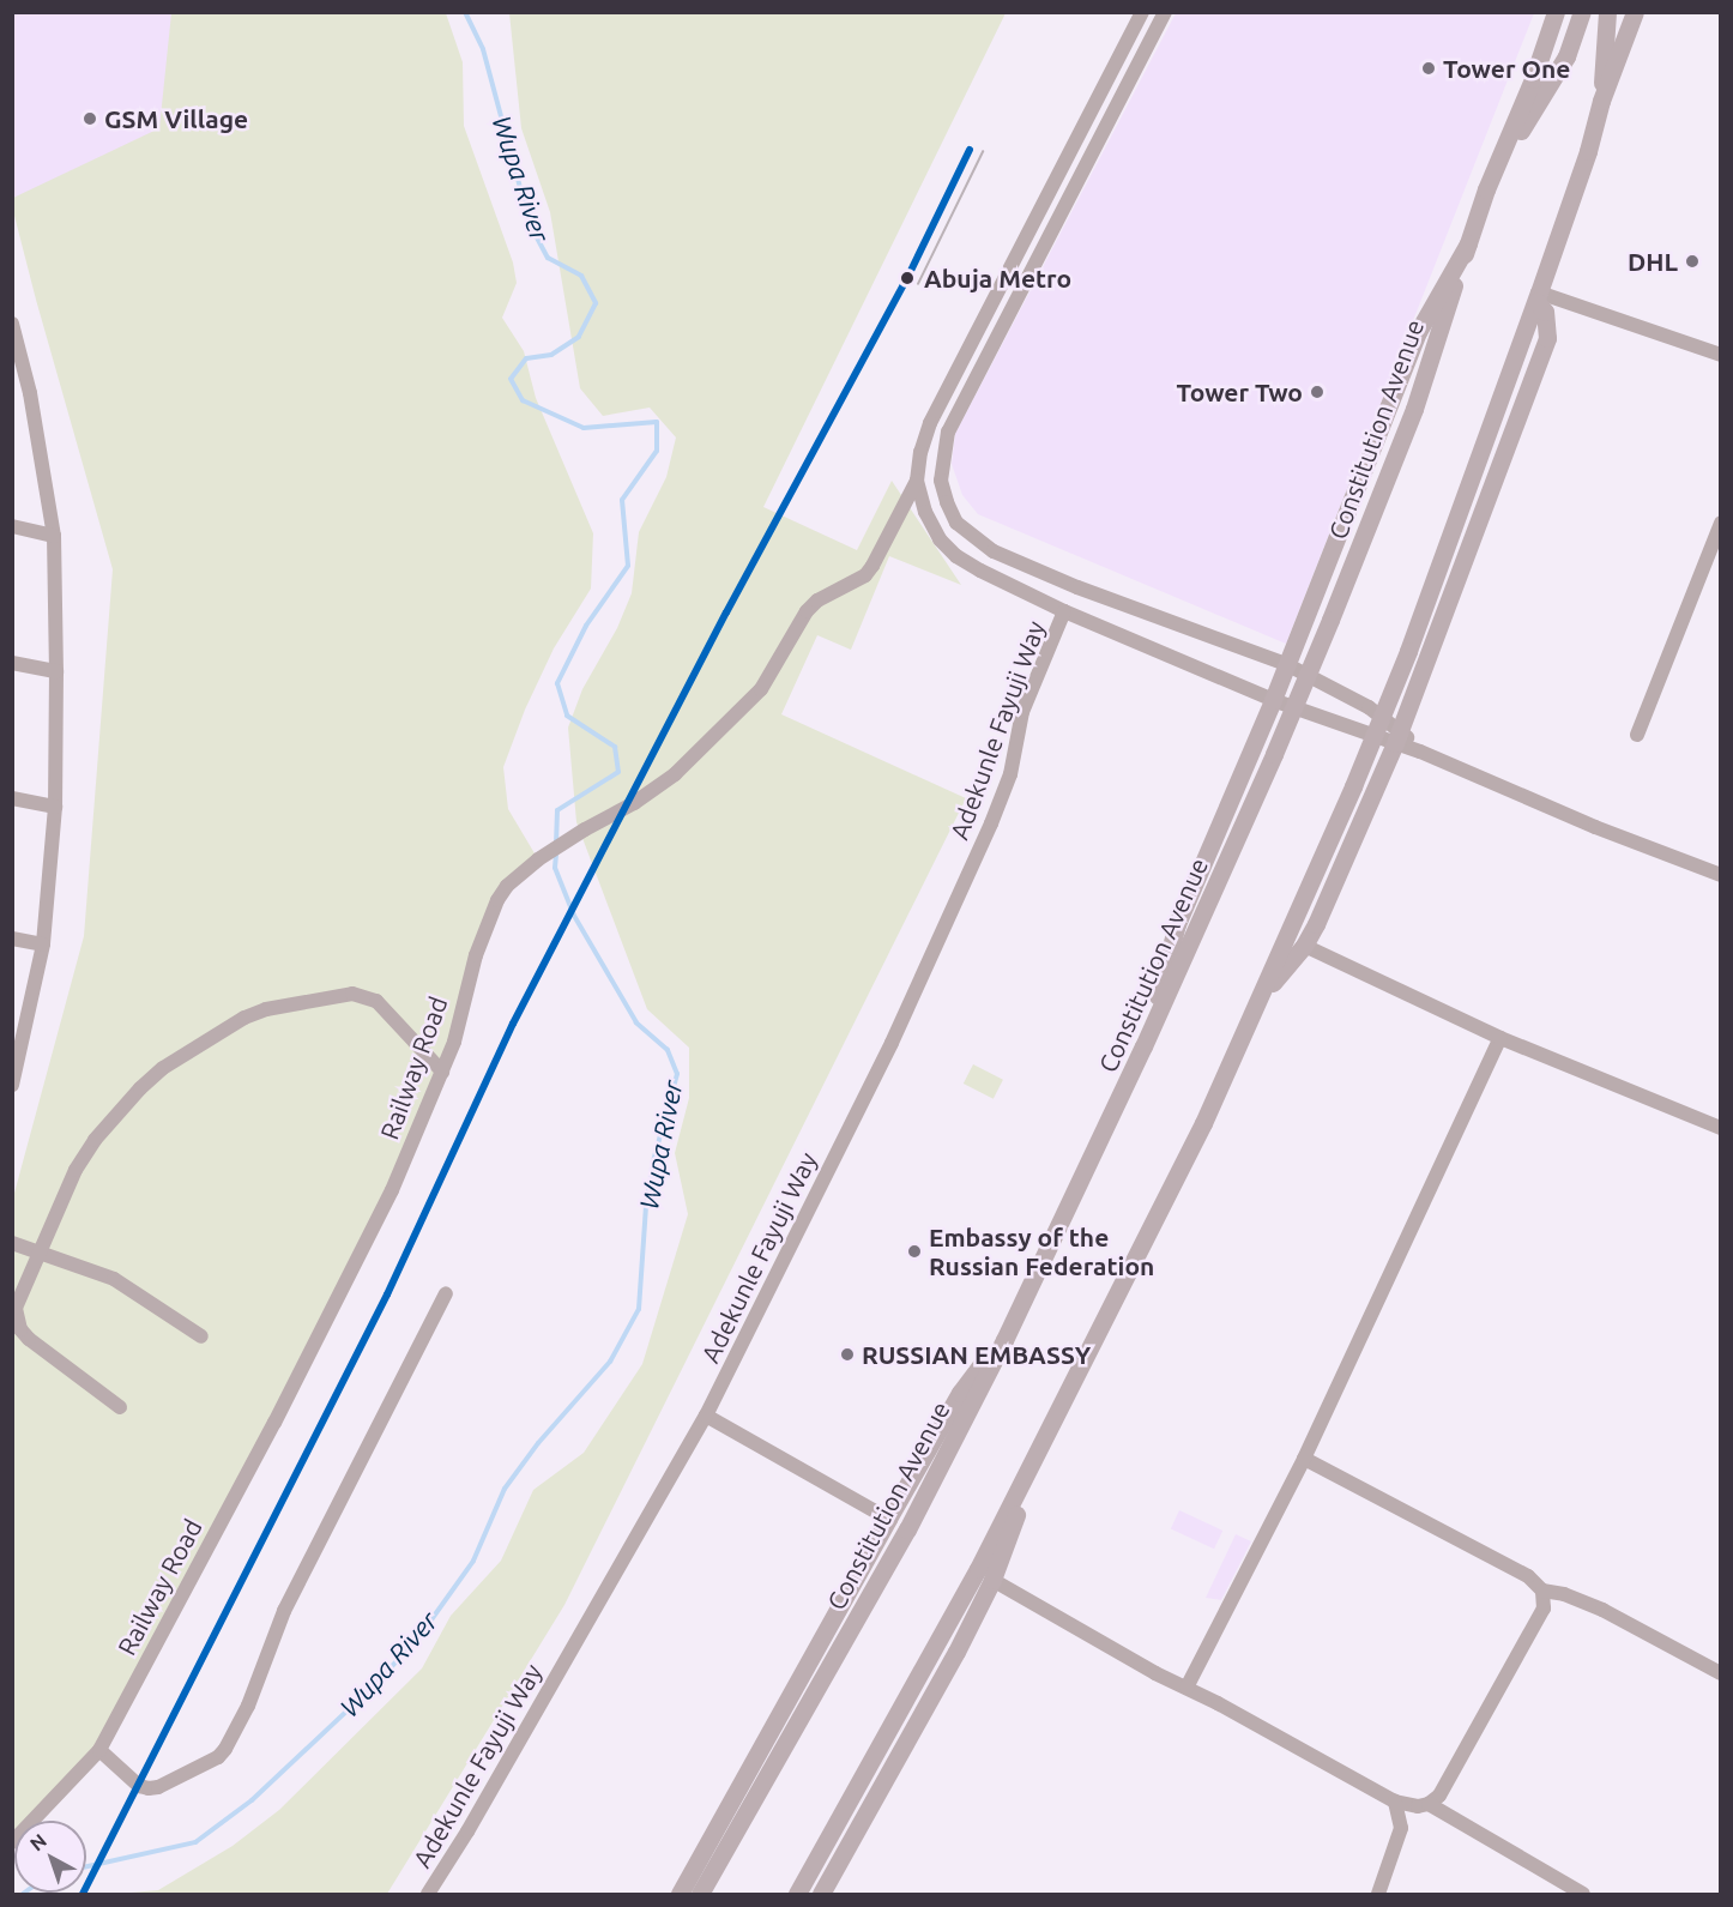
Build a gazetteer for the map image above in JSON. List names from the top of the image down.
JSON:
{
  "streets": {
    "main road": ["Constitution Avenue"],
    "street": ["Adekunle Fayuji Way", "Railway Road"]
  },
  "water": ["Wupa River"],
  "places": [
    "Tower One",
    "GSM Village",
    "DHL",
    "Abuja Metro",
    "Tower Two",
    "Embassy of the Russian Federation",
    "RUSSIAN EMBASSY"
  ],
  "north": "top left"
}
